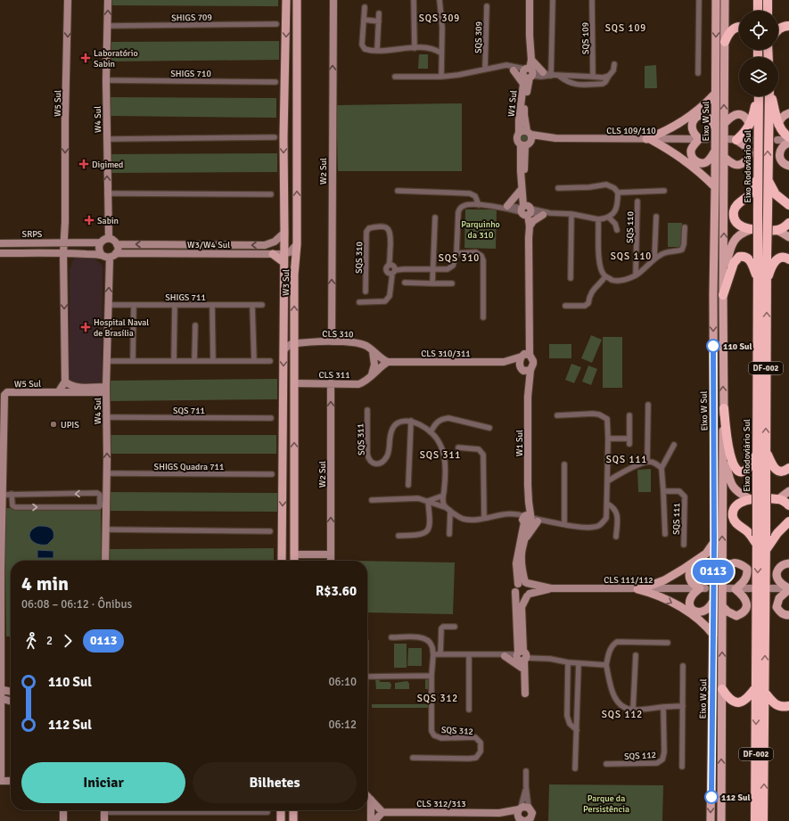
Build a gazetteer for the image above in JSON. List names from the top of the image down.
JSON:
{
  "streets": {
    "highway": ["Eixo Rodoviário Sul", "DF-002"],
    "main road": ["Eixo W Sul", "W3 Sul"],
    "street": [
      "SHIGS 709",
      "SQS 309",
      "SQS 109",
      "SHIGS 710",
      "W5 Sul",
      "W1 Sul",
      "W4 Sul",
      "CLS 109/110",
      "W2 Sul",
      "SQS 110",
      "SRPS",
      "W3/W4 Sul",
      "SQS 310",
      "SHIGS 711",
      "CLS 310",
      "CLS 310/311",
      "CLS 311",
      "SQS 711",
      "SQS 311",
      "SHIGS Quadra 711",
      "SQS 111",
      "CLS 111/112",
      "SQS 312",
      "SQS 112",
      "CLS 312/313"
    ]
  },
  "crossings": [
    ["SHIGS 709", "W4 Sul"],
    ["SHIGS 710", "W4 Sul"],
    ["W5 Sul", "SRPS"],
    ["W1 Sul", "CLS 109/110"],
    ["W1 Sul", "CLS 310/311"],
    ["W1 Sul", "CLS 111/112"],
    ["W4 Sul", "SRPS"],
    ["W4 Sul", "W3/W4 Sul"],
    ["W4 Sul", "SHIGS 711"],
    ["W4 Sul", "SQS 711"],
    ["W4 Sul", "SHIGS Quadra 711"],
    ["W2 Sul", "CLS 310"],
    ["W2 Sul", "CLS 311"],
    ["SRPS", "W3/W4 Sul"],
    ["W3/W4 Sul", "W3 Sul"],
    ["W3 Sul", "CLS 310"],
    ["W3 Sul", "CLS 311"],
    ["CLS 310", "CLS 310/311"],
    ["CLS 310", "CLS 311"],
    ["CLS 310/311", "CLS 311"]
  ],
  "one_way": ["W5 Sul", "W2 Sul"],
  "districts": [
    "SQS 309",
    "SQS 109",
    "SQS 110",
    "SQS 310",
    "SQS 311",
    "SQS 111",
    "SQS 312",
    "SQS 112"
  ],
  "parks": ["Parquinho da 310", "Parque da Persistência"],
  "places": {
    "health": [
      "Laboratório Sabin",
      "Digimed",
      "Sabin",
      "Hospital Naval de Brasília"
    ],
    "other": ["110 Sul", "UPIS", "112 Sul"]
  },
  "lines": ["bus line 0113"],
  "page": {
    "on_map": "0113",
    "heading": ["4 min", "06:08 – 06:12 · Ônibus", "R$3.60"],
    "legs": ["2", "0113"],
    "list": [
      {
        "name": "110 Sul",
        "value": "06:10"
      },
      {
        "name": "112 Sul",
        "value": "06:12"
      }
    ],
    "buttons": ["Iniciar", "Bilhetes"]
  }
}
